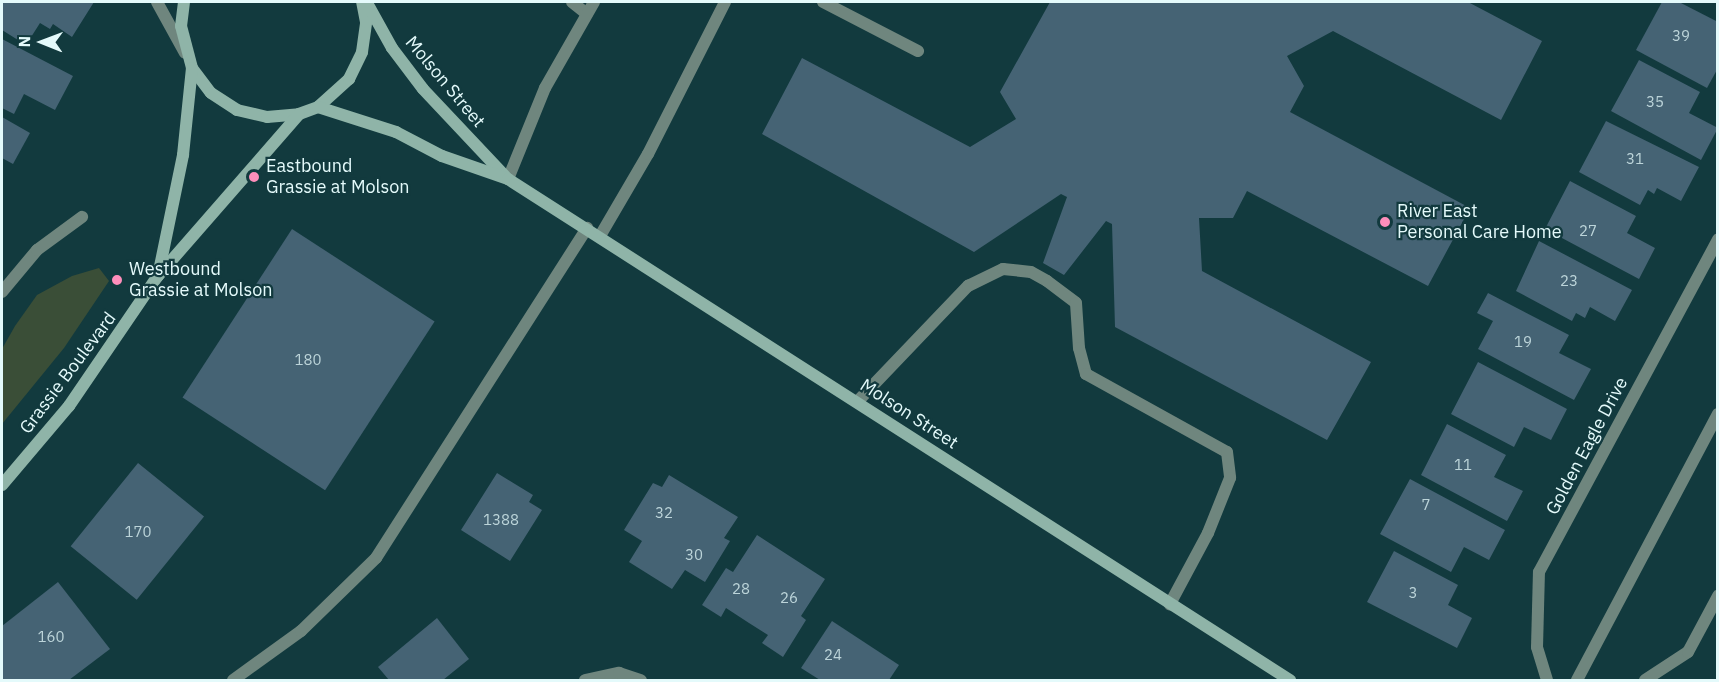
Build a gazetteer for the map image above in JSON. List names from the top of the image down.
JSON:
{
  "streets": {
    "street": ["Molson Street", "Grassie Boulevard", "Golden Eagle Drive"]
  },
  "places": ["Eastbound Grassie at Molson", "River East Personal Care Home", "Westbound Grassie at Molson"],
  "house_numbers": [
    "39",
    "35",
    "31",
    "27",
    "23",
    "19",
    "180",
    "11",
    "7",
    "32",
    "1388",
    "170",
    "30",
    "28",
    "3",
    "26",
    "160",
    "24"
  ],
  "north": "left"
}
